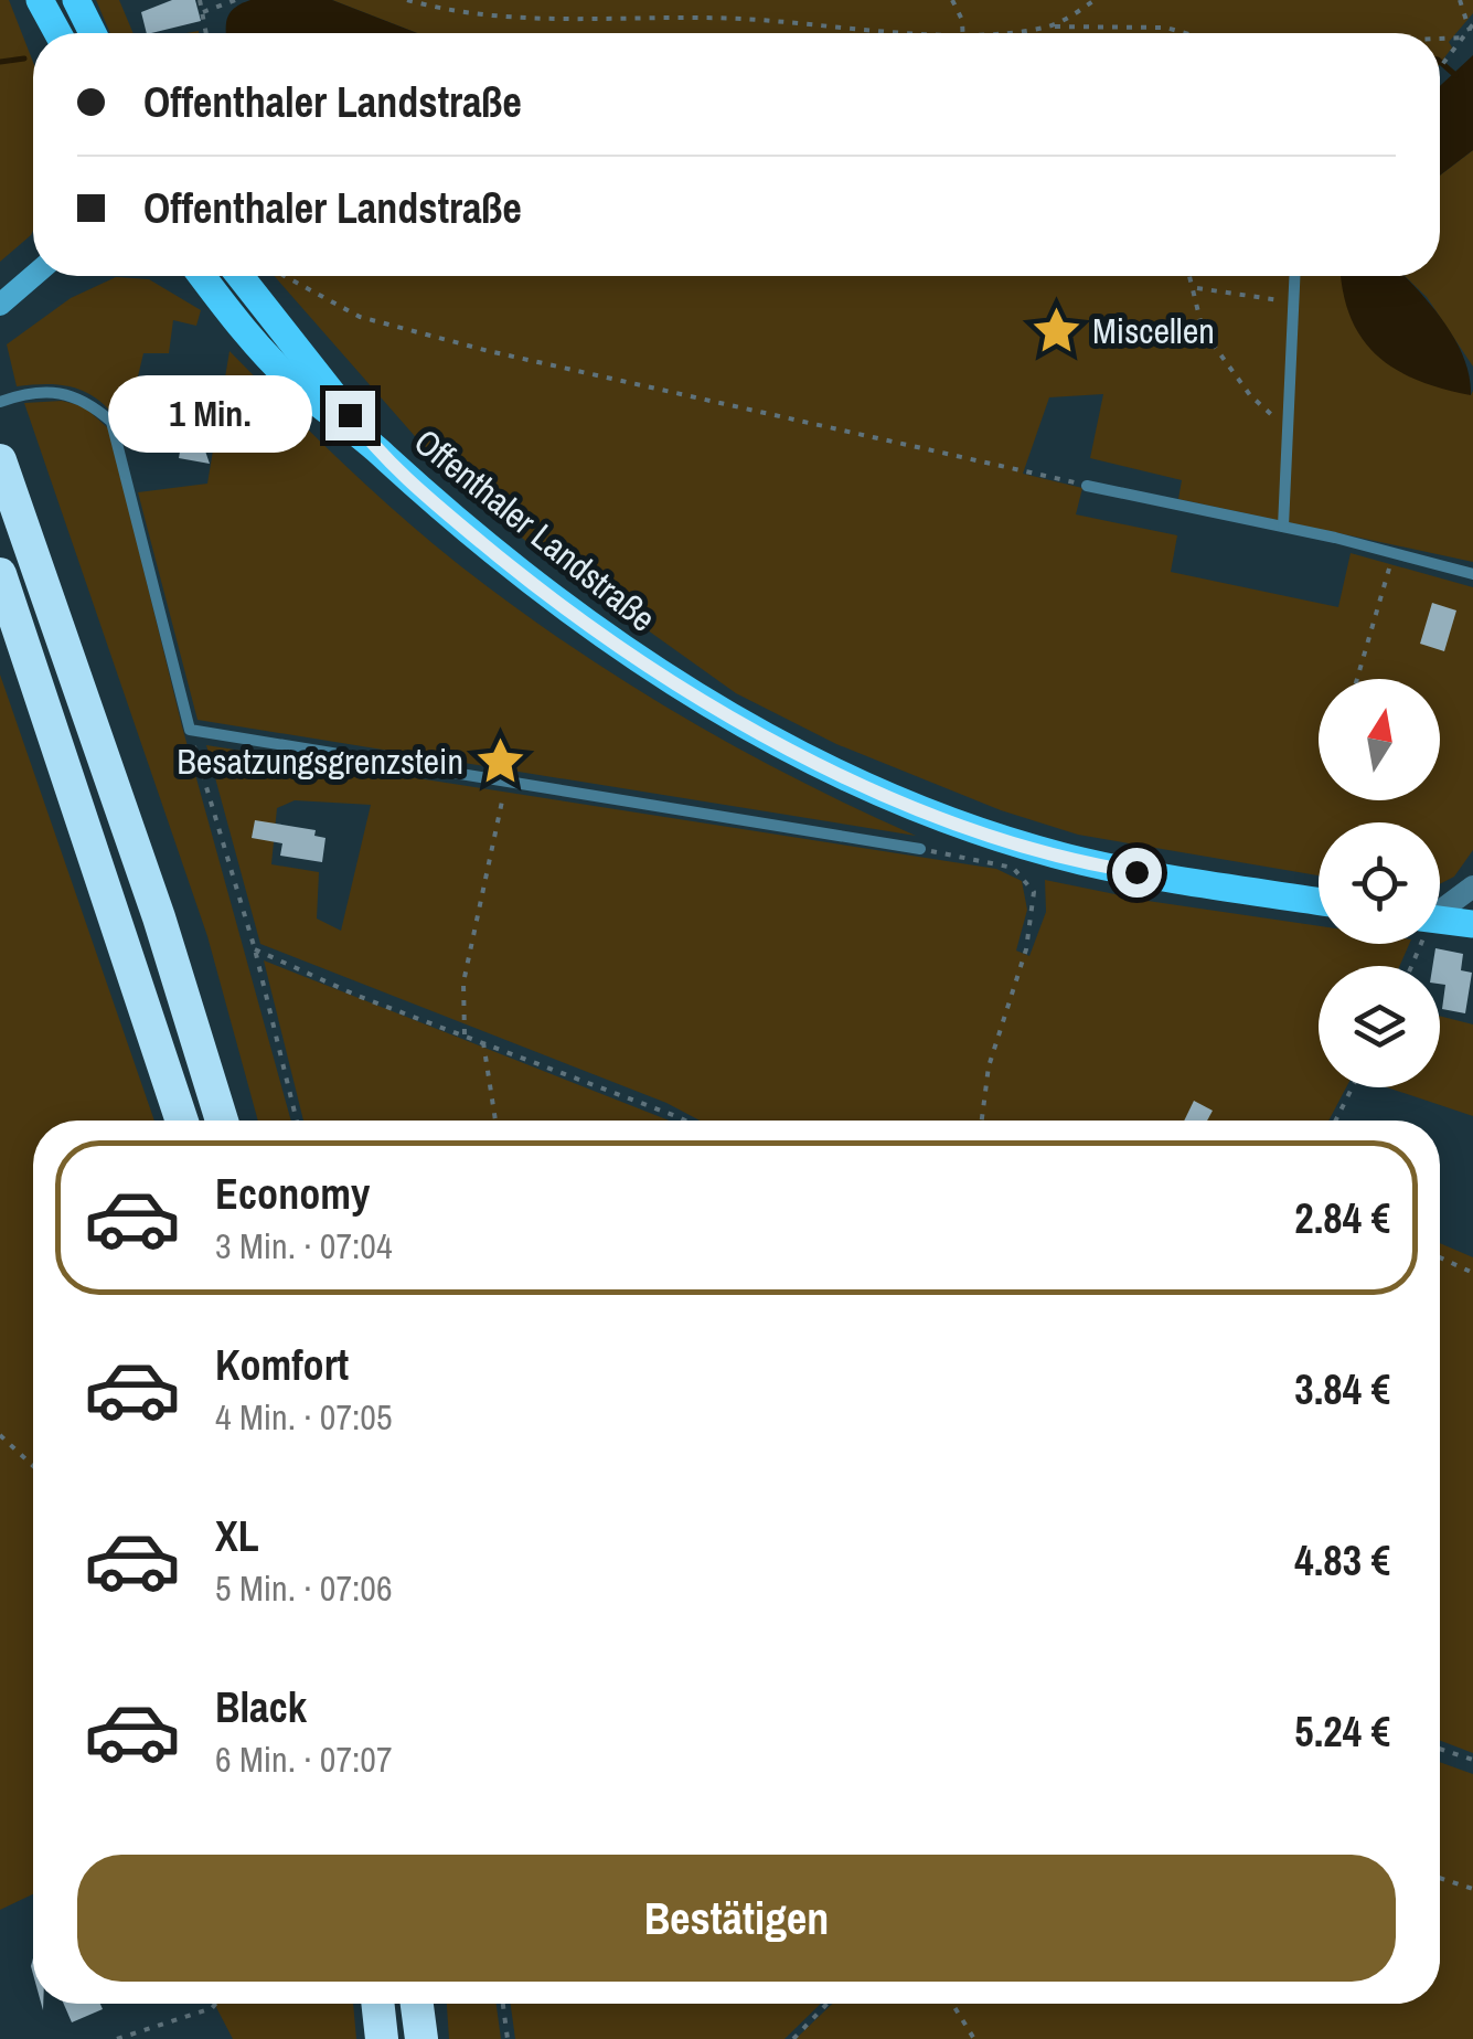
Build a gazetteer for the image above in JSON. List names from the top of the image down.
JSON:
{
  "streets": {
    "main road": ["Offenthaler Landstraße"]
  },
  "places": {
    "place": ["Miscellen", "Besatzungsgrenzstein"]
  },
  "north": "top",
  "page": {
    "banner": ["Offenthaler Landstraße", "Offenthaler Landstraße"],
    "bubble": "1 Min.",
    "list": [
      {
        "name": "Economy",
        "note": "3 Min. · 07:04",
        "value": "2.84 €"
      },
      {
        "name": "Komfort",
        "note": "4 Min. · 07:05",
        "value": "3.84 €"
      },
      {
        "name": "XL",
        "note": "5 Min. · 07:06",
        "value": "4.83 €"
      },
      {
        "name": "Black",
        "note": "6 Min. · 07:07",
        "value": "5.24 €"
      }
    ],
    "buttons": "Bestätigen"
  }
}
